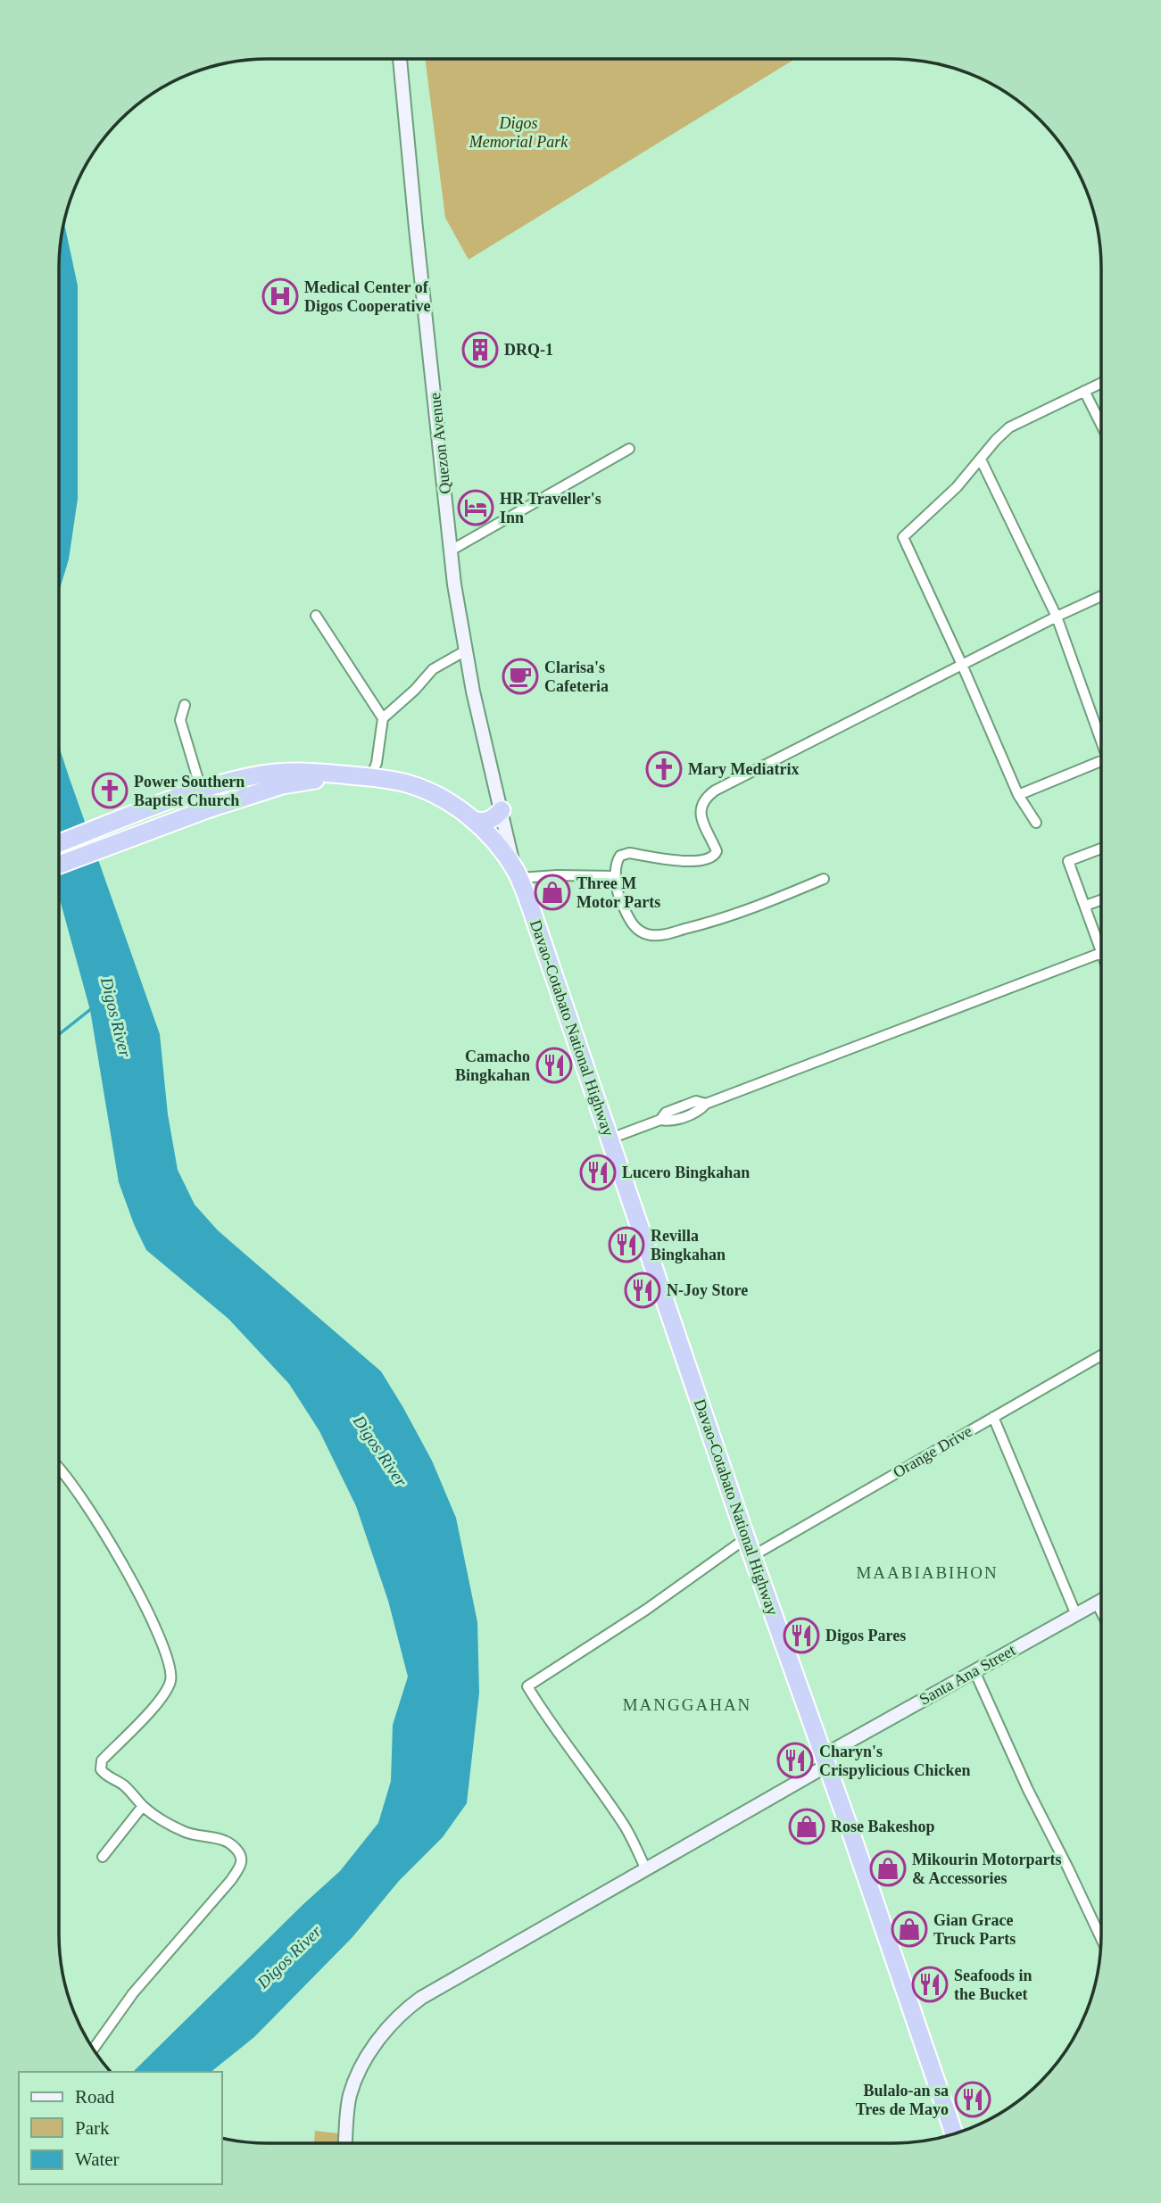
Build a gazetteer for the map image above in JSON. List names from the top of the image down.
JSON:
{
  "streets": {
    "highway": ["Davao-Cotabato National Highway"],
    "main road": ["Quezon Avenue", "Santa Ana Street"],
    "street": ["Orange Drive"]
  },
  "crossings": [
    ["Quezon Avenue", "Davao-Cotabato National Highway"],
    ["Davao-Cotabato National Highway", "Orange Drive"],
    ["Davao-Cotabato National Highway", "Santa Ana Street"]
  ],
  "districts": ["MAABIABIHON", "MANGGAHAN"],
  "water": ["Digos River"],
  "parks": ["Digos Memorial Park"],
  "places": {
    "hospital": ["Medical Center of Digos Cooperative"],
    "building": ["DRQ-1"],
    "hotel": ["HR Traveller's Inn"],
    "cafe": ["Clarisa's Cafeteria"],
    "church": ["Mary Mediatrix", "Power Southern Baptist Church"],
    "shop": [
      "Three M Motor Parts",
      "Rose Bakeshop",
      "Mikourin Motorparts & Accessories",
      "Gian Grace Truck Parts"
    ],
    "restaurant": [
      "Camacho Bingkahan",
      "Lucero Bingkahan",
      "Revilla Bingkahan",
      "N-Joy Store",
      "Digos Pares",
      "Charyn's Crispylicious Chicken",
      "Seafoods in the Bucket",
      "Bulalo-an sa Tres de Mayo"
    ]
  },
  "legend": ["Road", "Park", "Water"]
}
